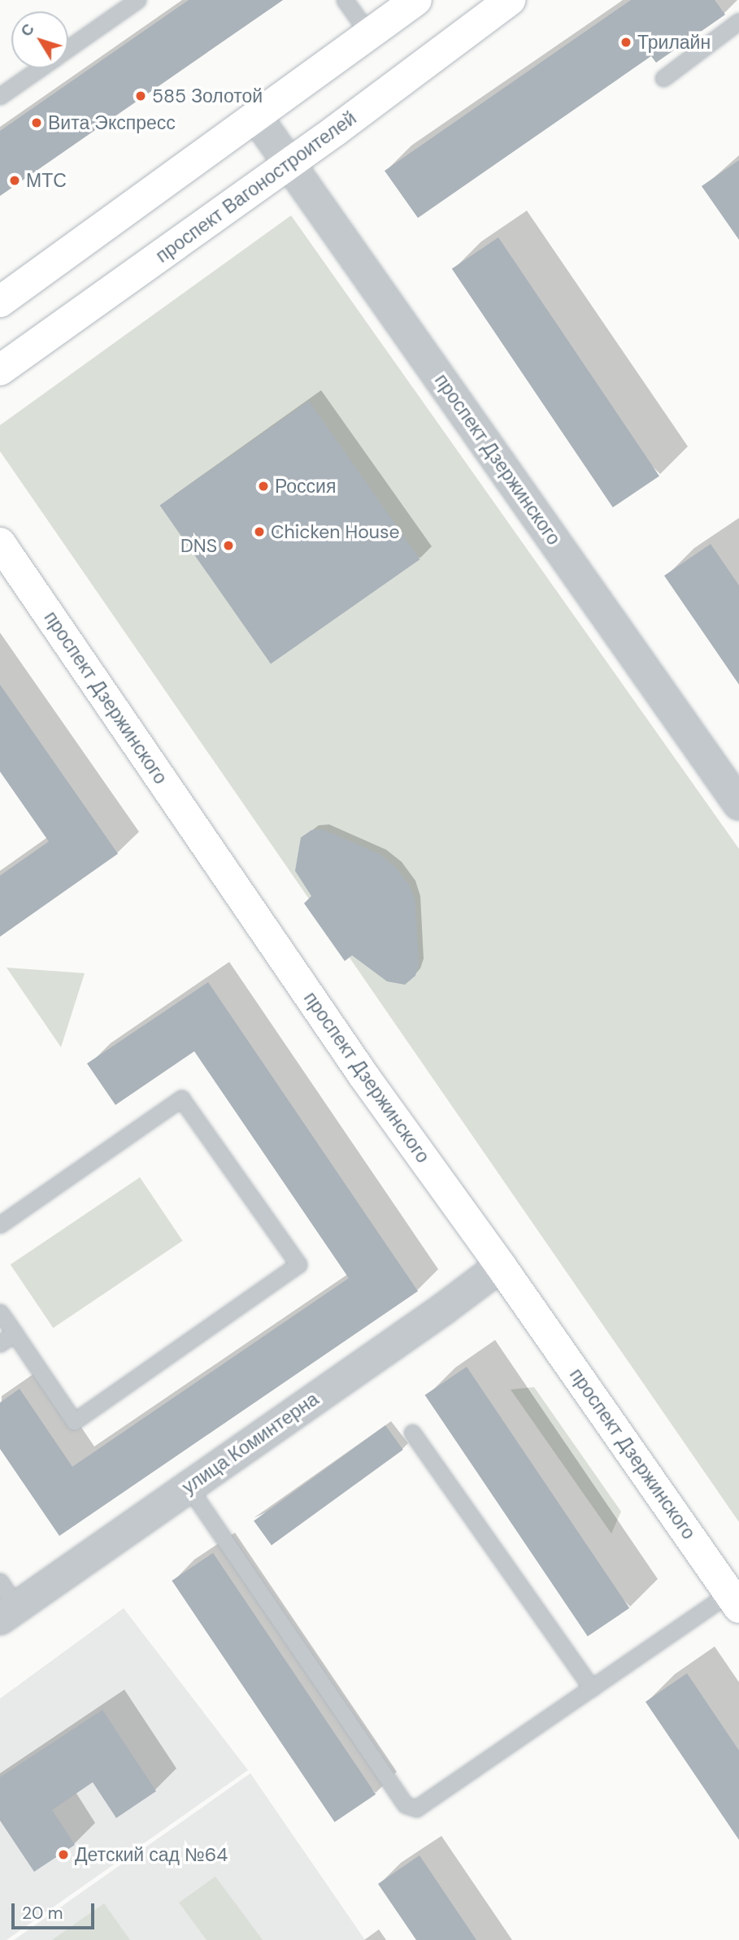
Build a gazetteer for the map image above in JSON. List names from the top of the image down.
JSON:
{
  "streets": {
    "street": ["проспект Вагоностроителей", "проспект Дзержинского", "улица Коминтерна"]
  },
  "crossings": [
    ["проспект Вагоностроителей", "проспект Дзержинского"],
    ["проспект Дзержинского", "улица Коминтерна"]
  ],
  "places": [
    "Трилайн",
    "585 Золотой",
    "Вита Экспресс",
    "МТС",
    "Россия",
    "Chicken House",
    "DNS",
    "Детский сад №64"
  ],
  "scale_bar": "20 m",
  "north": "top left"
}
